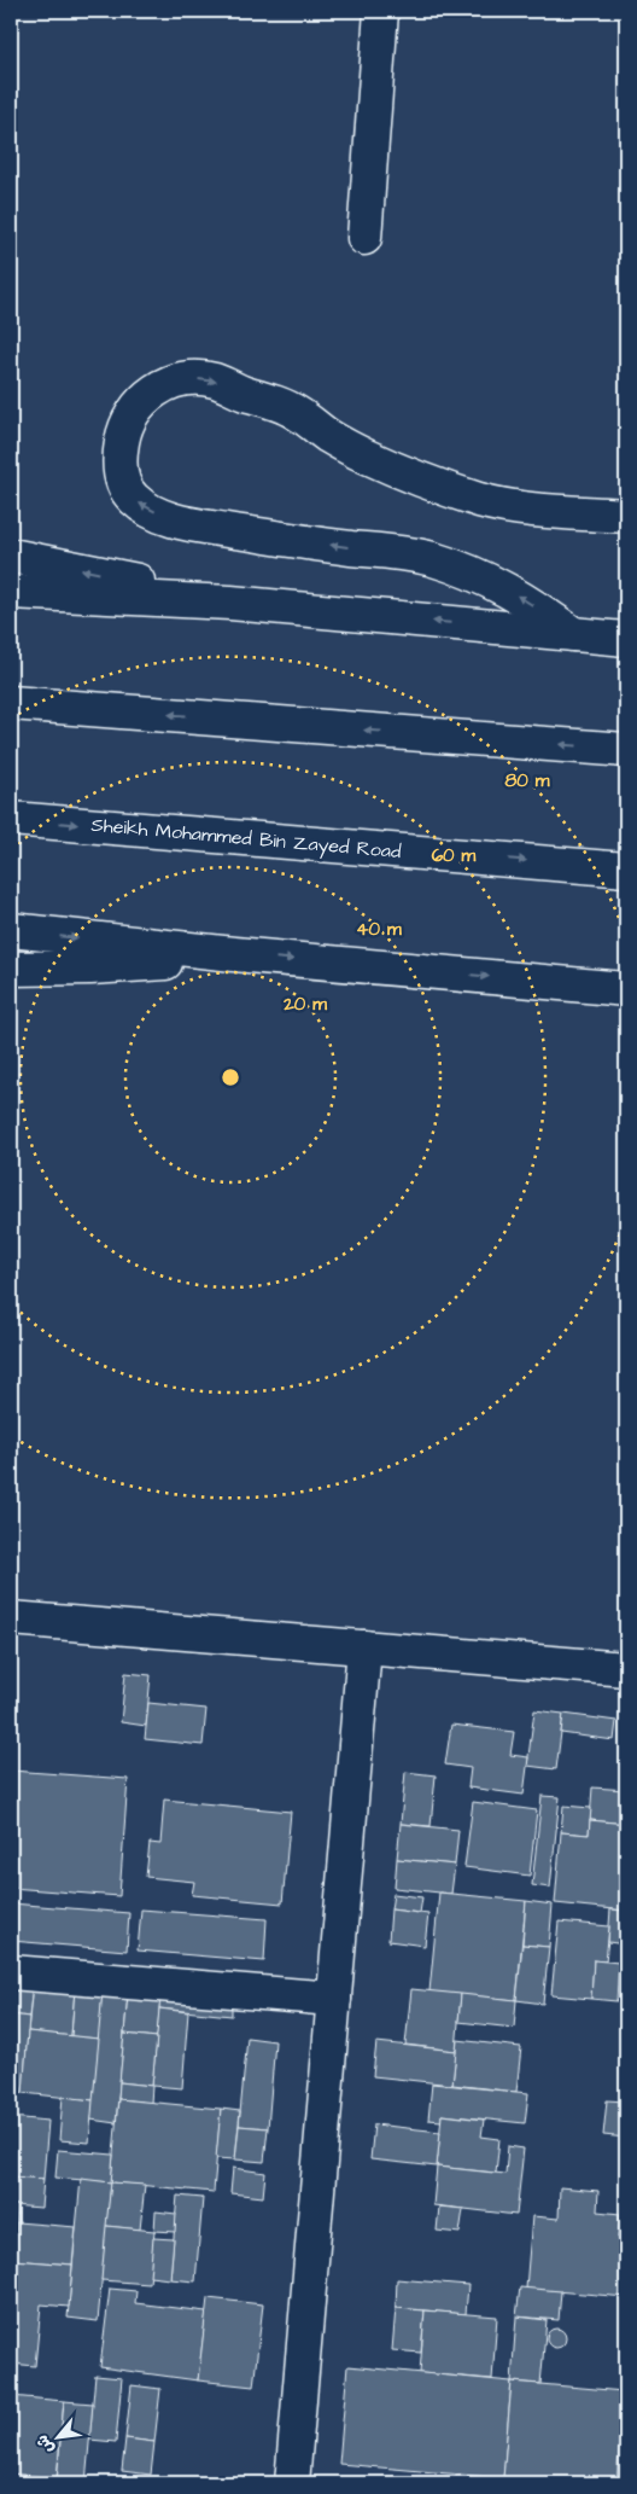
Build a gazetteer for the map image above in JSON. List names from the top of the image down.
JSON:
{
  "streets": {
    "main road": ["Sheikh Mohammed Bin Zayed Road"]
  },
  "north": "bottom left",
  "rings": [
    "80 m",
    "60 m",
    "40 m",
    "20 m"
  ]
}
